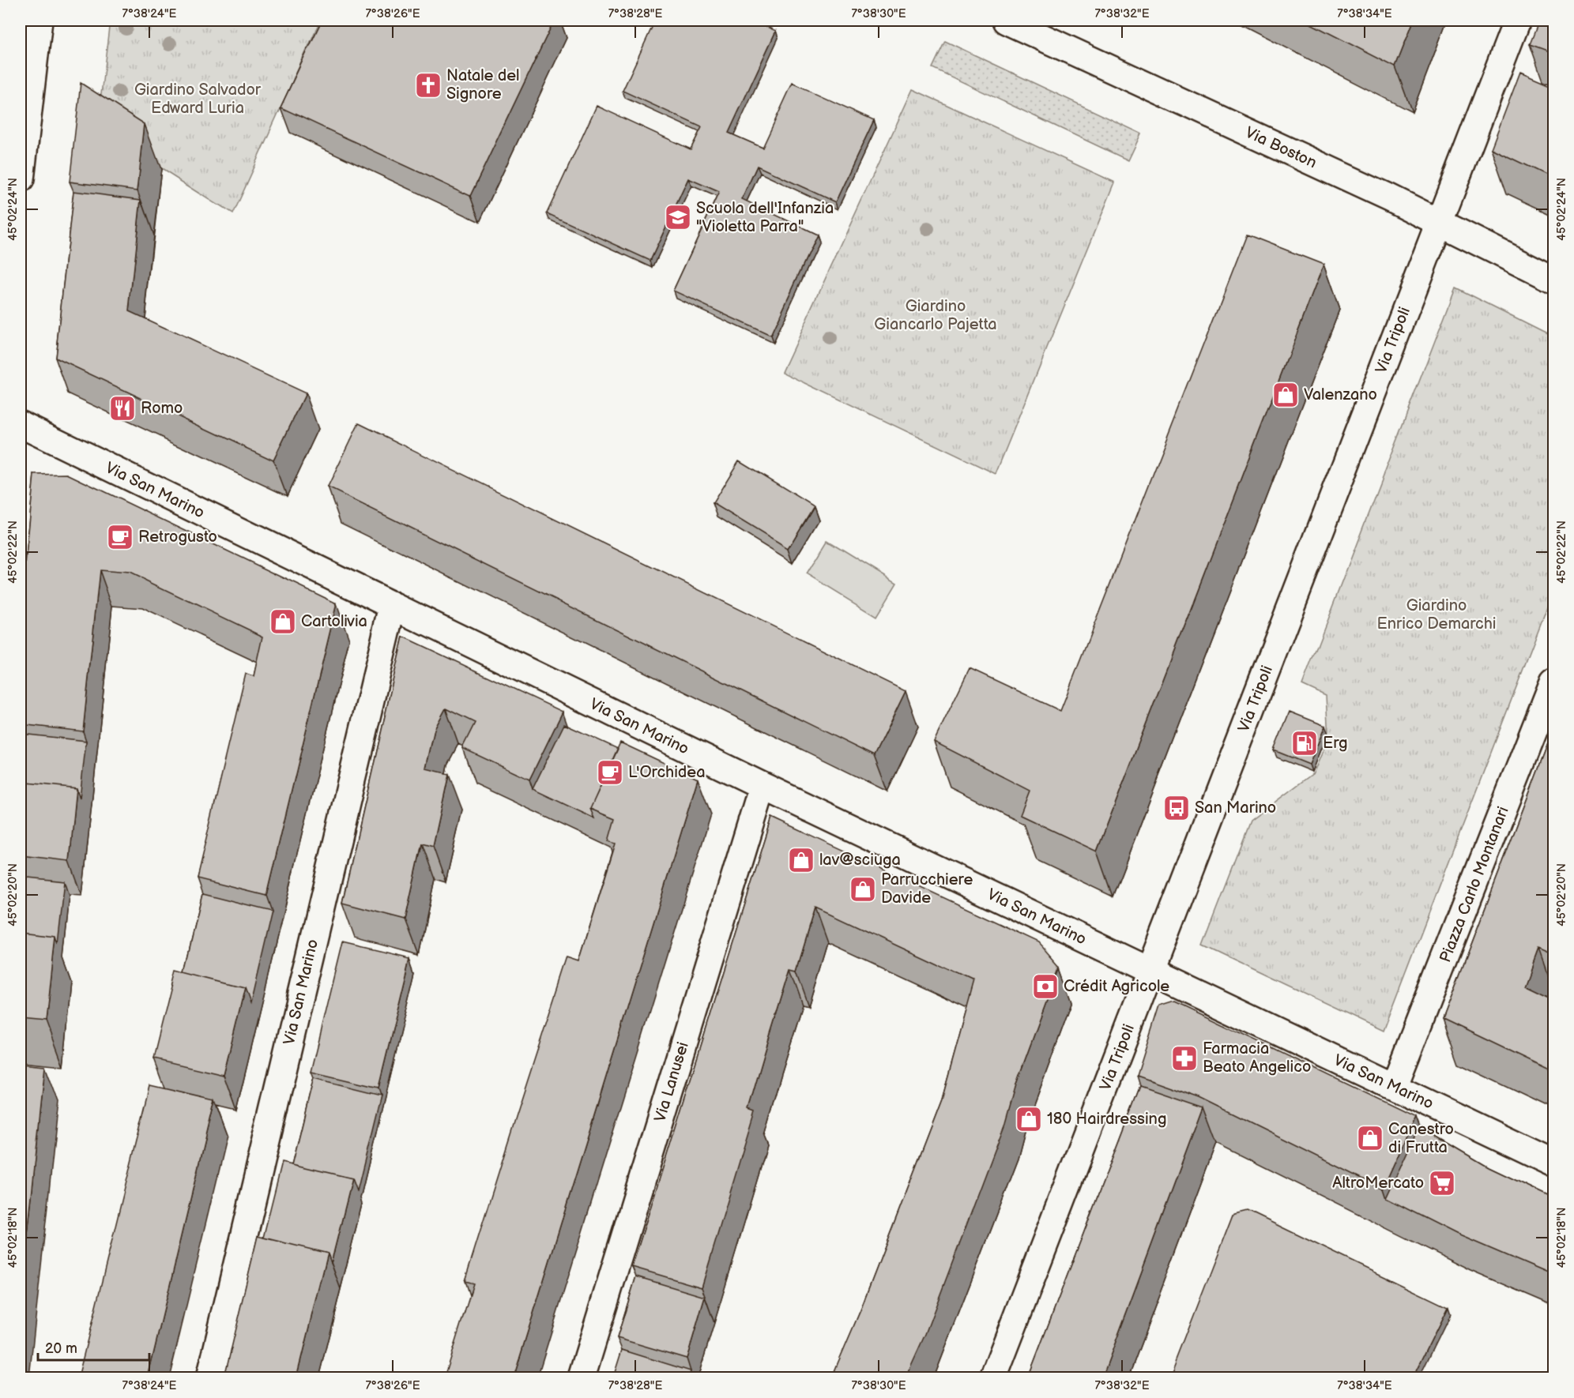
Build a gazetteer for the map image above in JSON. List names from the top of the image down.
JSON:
{
  "streets": {
    "street": [
      "Via Boston",
      "Via Tripoli",
      "Via San Marino",
      "Piazza Carlo Montanari",
      "Via Lanusei"
    ]
  },
  "crossings": [
    ["Via Boston", "Via Tripoli"],
    ["Via Tripoli", "Via San Marino"],
    ["Via San Marino", "Piazza Carlo Montanari"],
    ["Via San Marino", "Via Lanusei"]
  ],
  "parks": ["Giardino Salvador Edward Luria", "Giardino Giancarlo Pajetta", "Giardino Enrico Demarchi"],
  "places": {
    "church": ["Natale del Signore"],
    "school or university": ["Scuola dell'Infanzia \"Violetta Parra\""],
    "shop": [
      "Valenzano",
      "Cartolivia",
      "lav@sciuga",
      "Parrucchiere Davide",
      "180 Hairdressing",
      "Canestro di Frutta"
    ],
    "restaurant": ["Romo"],
    "cafe": ["Retrogusto", "L'Orchidea"],
    "fuel station": ["Erg"],
    "bus stop": ["San Marino"],
    "bank": ["Crédit Agricole"],
    "pharmacy": ["Farmacia Beato Angelico"],
    "supermarket": ["AltroMercato"]
  },
  "scale_bar": "20 m",
  "coordinates": [
    "7°38'24\"E",
    "7°38'26\"E",
    "7°38'28\"E",
    "7°38'30\"E",
    "7°38'32\"E",
    "7°38'34\"E",
    "45°02'24\"N",
    "45°02'22\"N",
    "45°02'20\"N",
    "45°02'18\"N"
  ]
}
